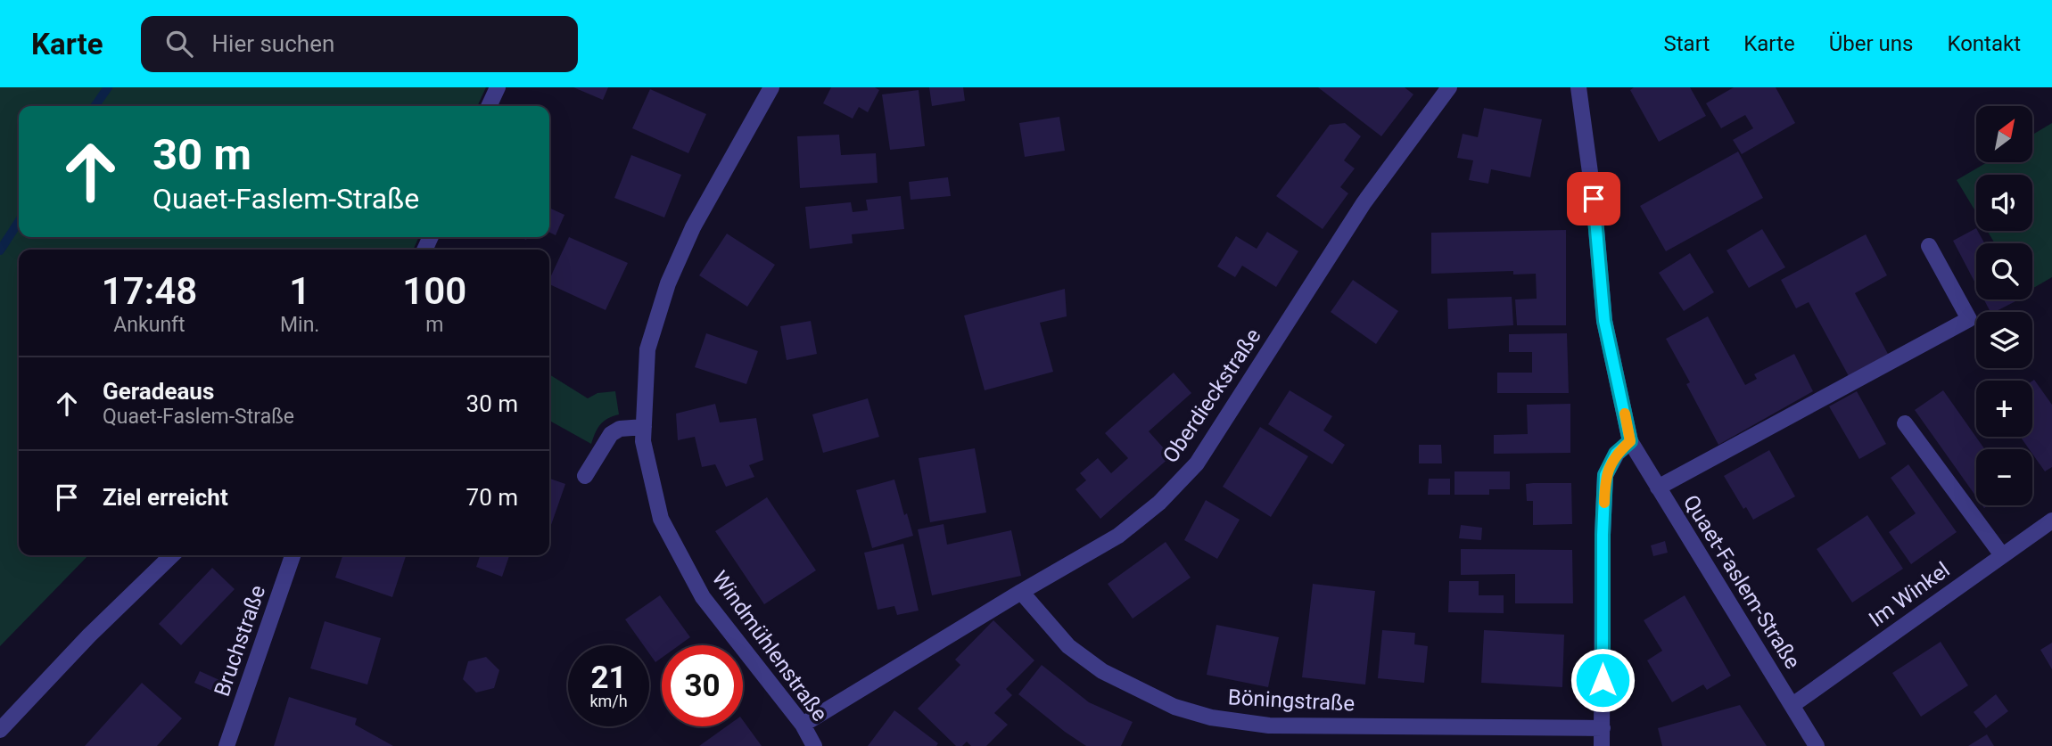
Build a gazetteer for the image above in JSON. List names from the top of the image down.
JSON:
{
  "streets": {
    "street": [
      "Oberdieckstraße",
      "Quaet-Faslem-Straße",
      "Im Winkel",
      "Bruchstraße",
      "Windmühlenstraße",
      "Böningstraße"
    ]
  },
  "crossings": [
    ["Oberdieckstraße", "Windmühlenstraße"],
    ["Oberdieckstraße", "Böningstraße"],
    ["Quaet-Faslem-Straße", "Im Winkel"]
  ],
  "north": "top right",
  "page": {
    "header": "Karte",
    "search": "Hier suchen",
    "nav": [
      "Start",
      "Karte",
      "Über uns",
      "Kontakt"
    ],
    "map_buttons": ["+", "−"],
    "turn": ["30 m", "Quaet-Faslem-Straße"],
    "eta": [
      "17:48",
      "Ankunft",
      "1",
      "Min.",
      "100",
      "m"
    ],
    "list": [
      {
        "name": "Geradeaus",
        "note": "Quaet-Faslem-Straße",
        "value": "30 m"
      },
      {
        "name": "Ziel erreicht",
        "value": "70 m"
      }
    ],
    "speed": "21 km/h",
    "limit": "30"
  }
}
